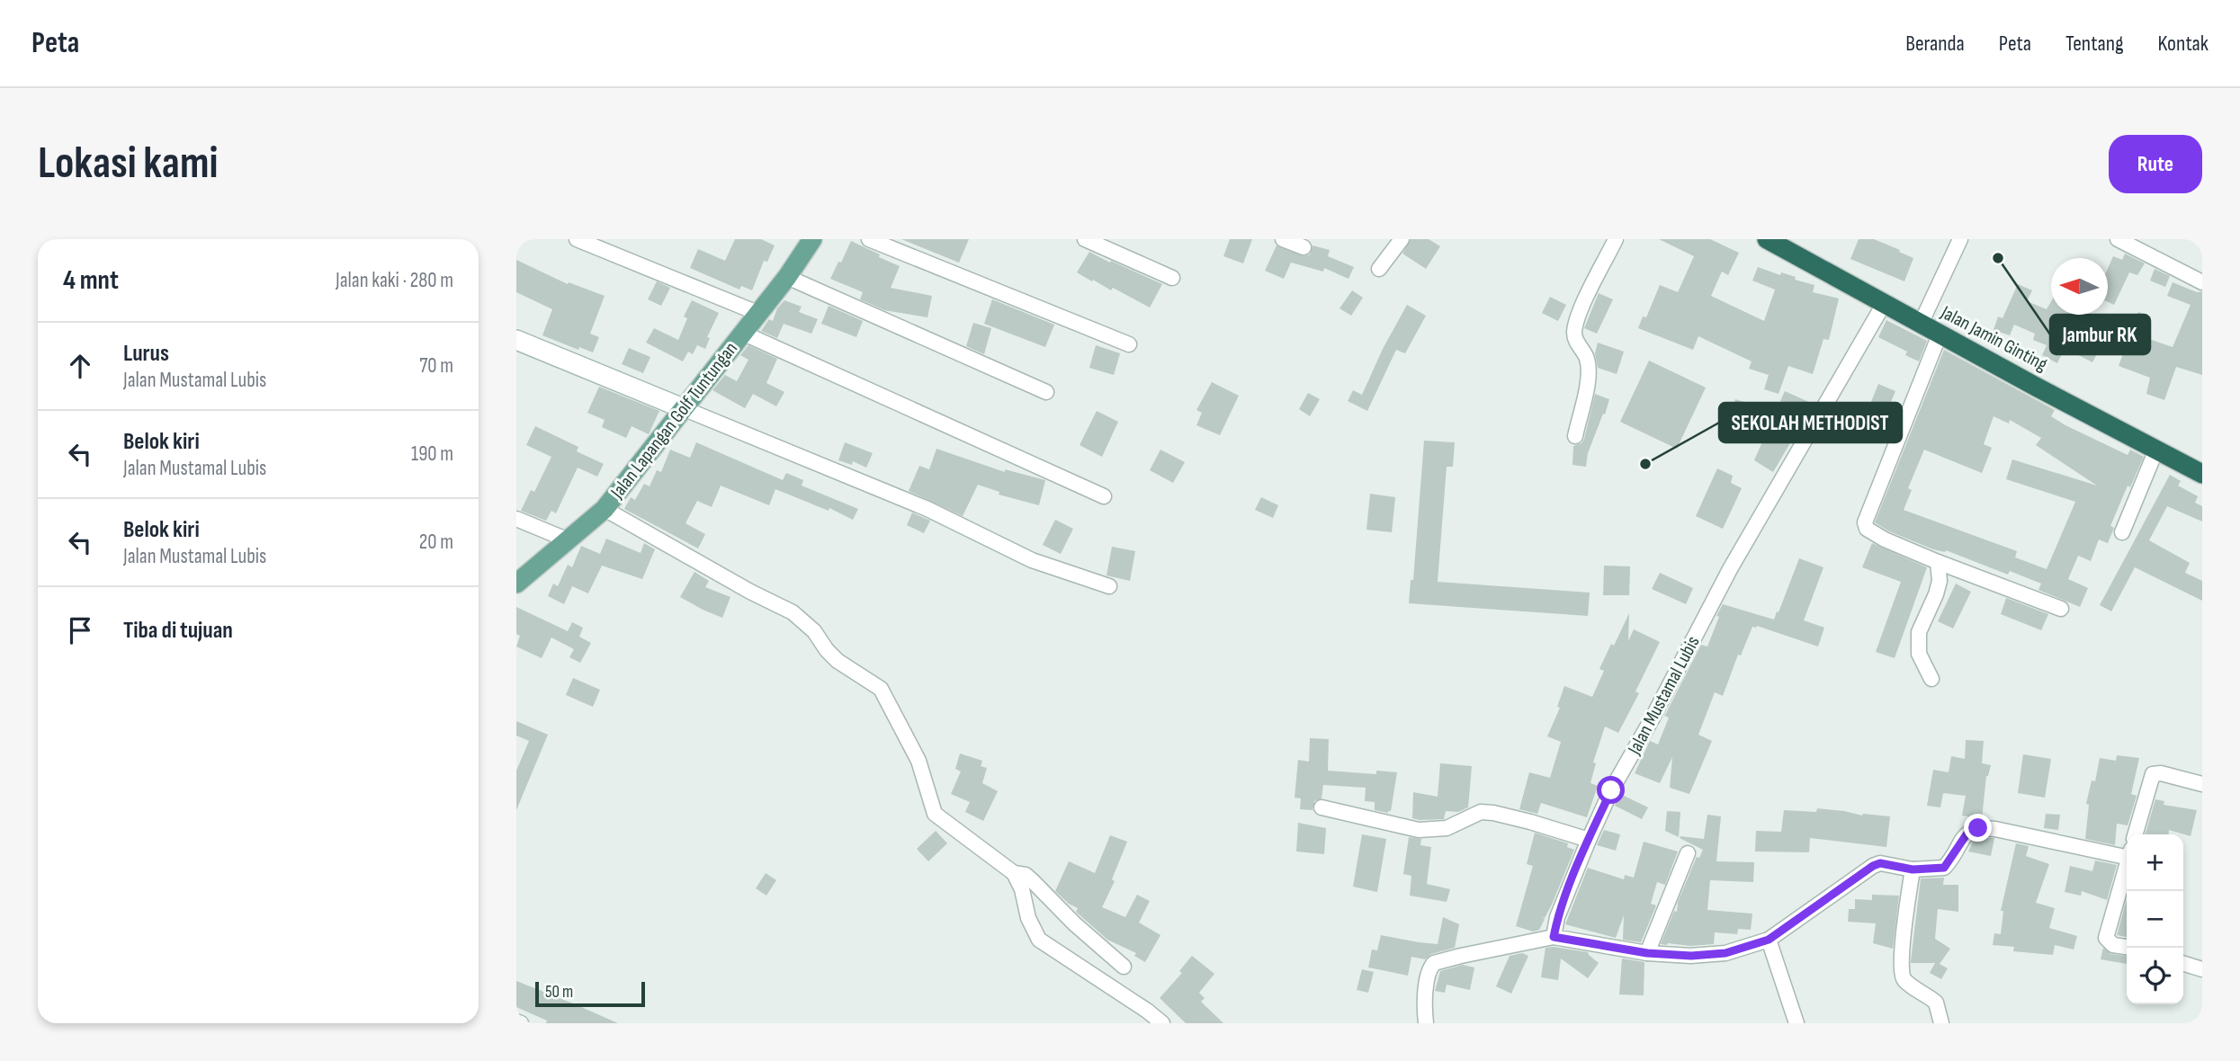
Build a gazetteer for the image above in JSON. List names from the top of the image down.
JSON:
{
  "streets": {
    "highway": ["Jalan Jamin Ginting"],
    "main road": ["Jalan Lapangan Golf Tuntungan"],
    "street": ["Jalan Mustamal Lubis"]
  },
  "crossings": [
    ["Jalan Jamin Ginting", "Jalan Mustamal Lubis"]
  ],
  "places": ["Jambur RK", "SEKOLAH METHODIST"],
  "scale_bar": "50 m",
  "north": "left",
  "page": {
    "header": "Peta",
    "nav": [
      "Beranda",
      "Peta",
      "Tentang",
      "Kontak"
    ],
    "buttons": "Rute",
    "title": "Lokasi kami",
    "heading": ["4 mnt", "Jalan kaki · 280 m"],
    "list": [
      ["Lurus", "Jalan Mustamal Lubis", "70 m"],
      ["Belok kiri", "Jalan Mustamal Lubis", "190 m"],
      ["Belok kiri", "Jalan Mustamal Lubis", "20 m"],
      "Tiba di tujuan"
    ],
    "map_buttons": ["+", "−"],
    "scale": "50 m"
  }
}
